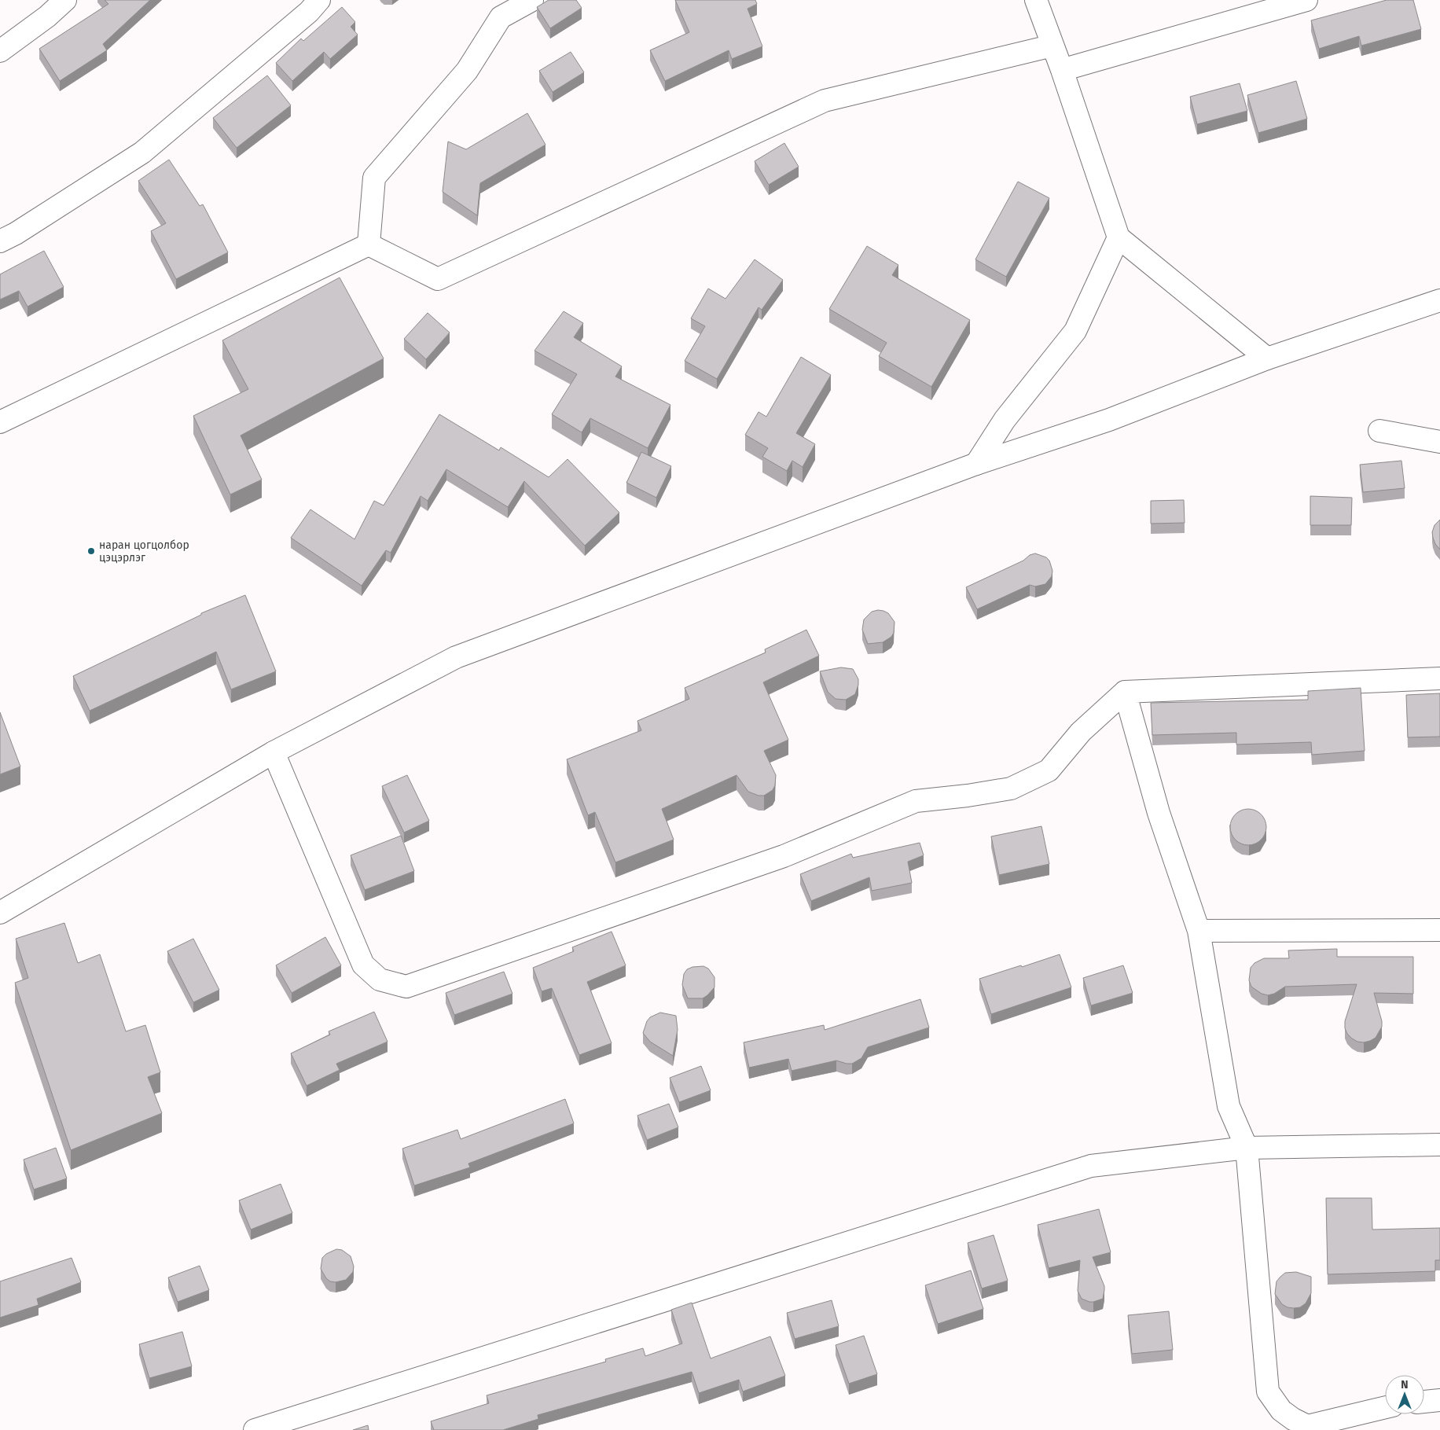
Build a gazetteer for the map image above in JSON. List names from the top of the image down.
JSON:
{
  "places": ["наран цогцолбор цэцэрлэг"],
  "north": "top"
}
